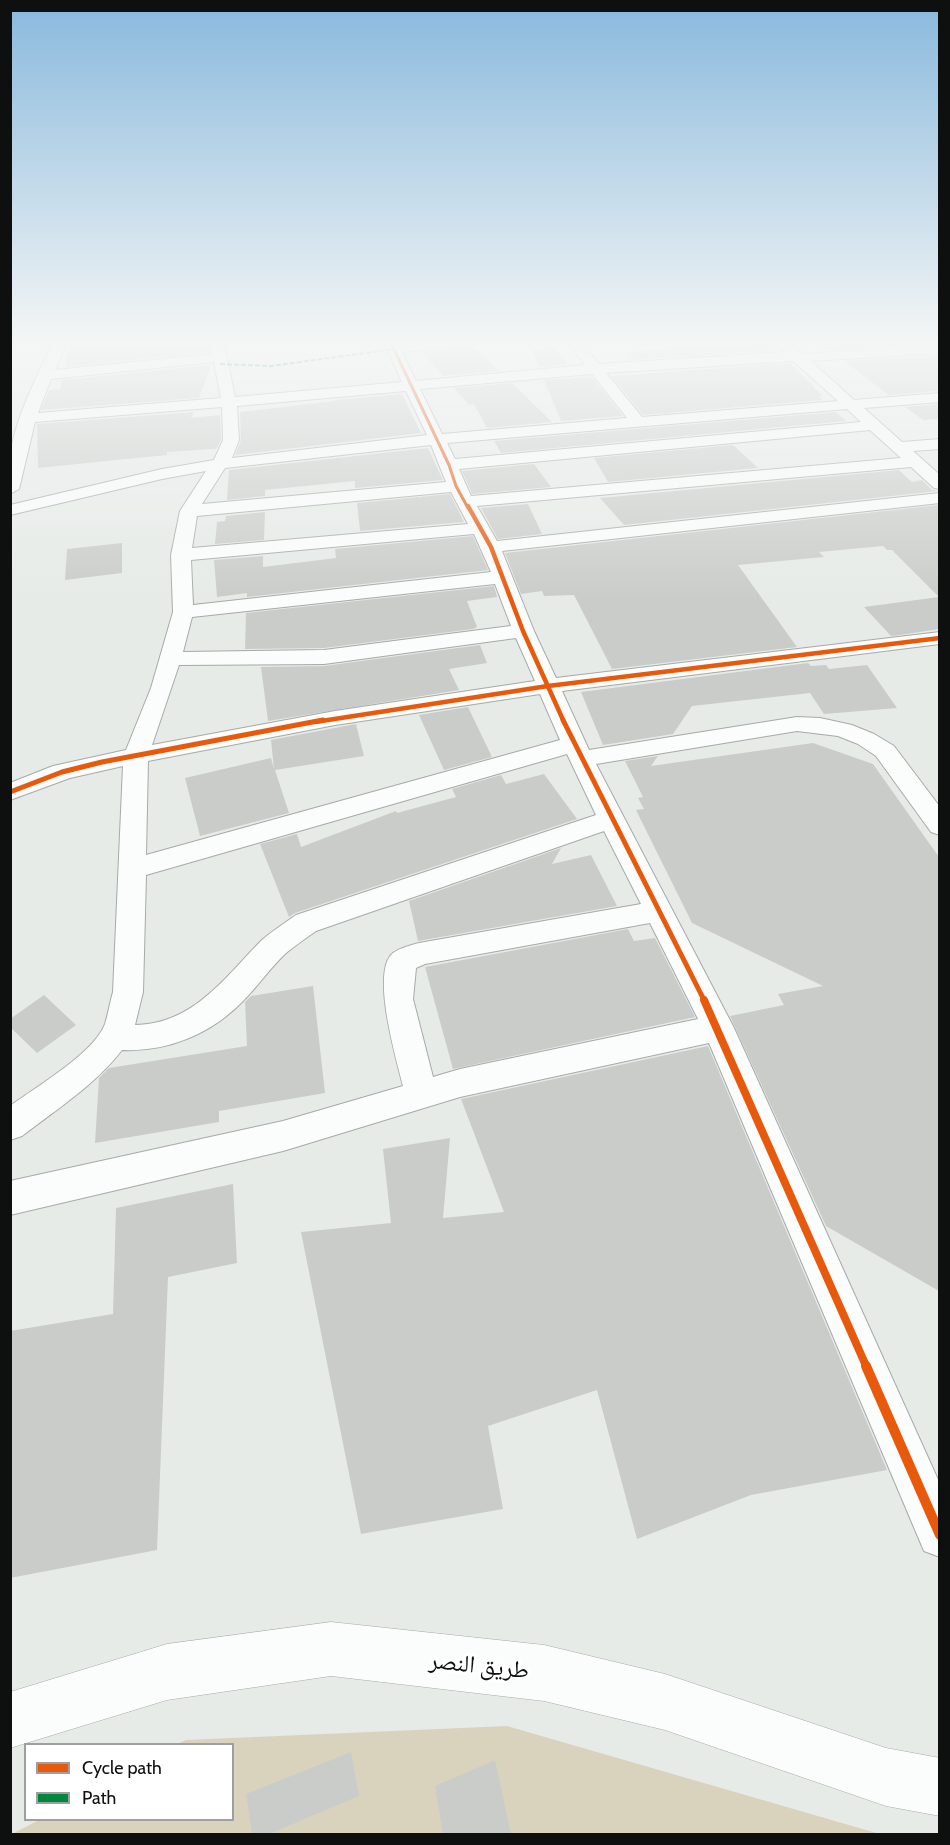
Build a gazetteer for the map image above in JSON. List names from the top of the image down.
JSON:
{
  "streets": {
    "main road": ["طريق النصر"]
  },
  "legend": ["Cycle path", "Path"]
}
